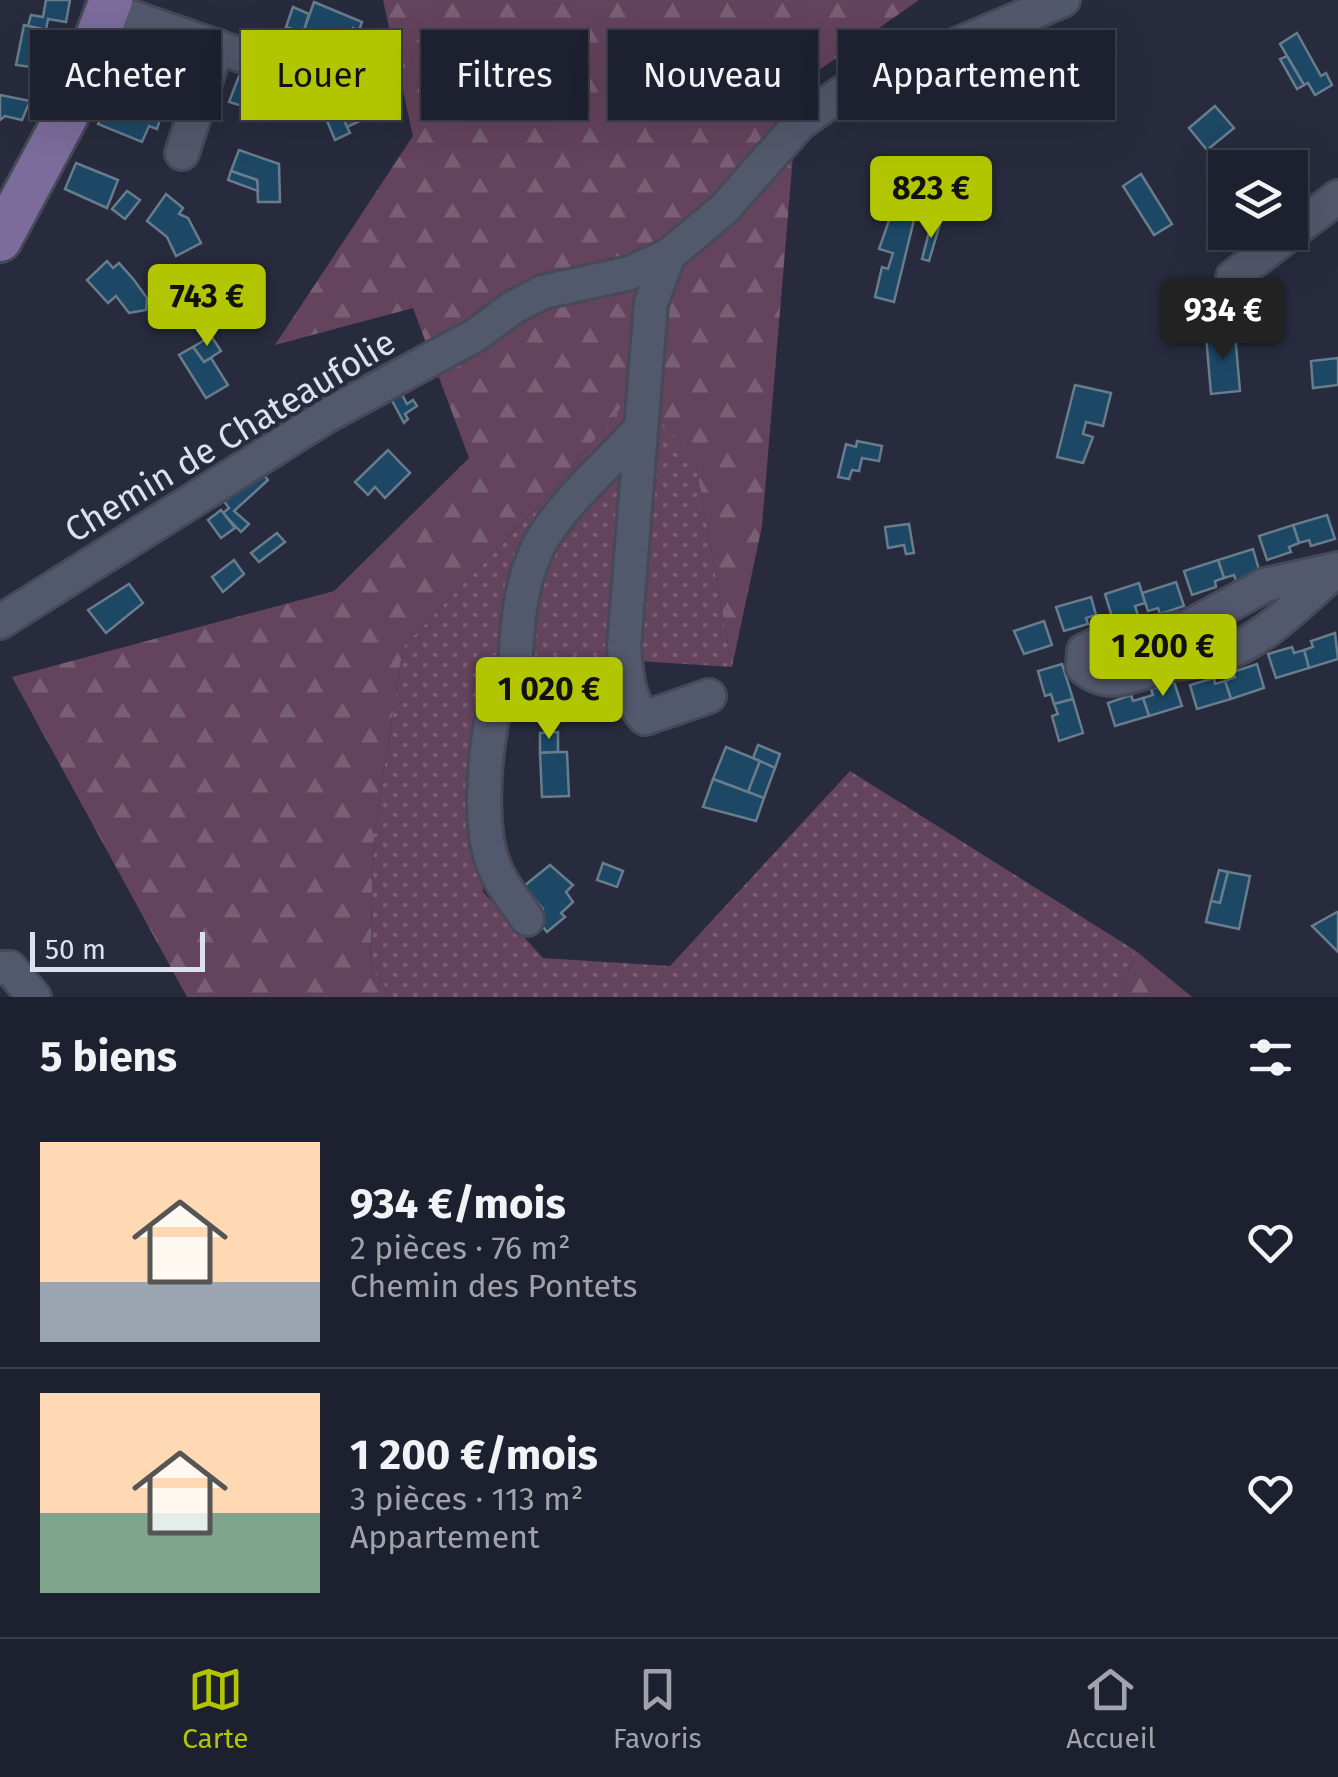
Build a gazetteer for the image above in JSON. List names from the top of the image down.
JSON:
{
  "streets": {
    "street": ["Chemin de Chateaufolie"]
  },
  "scale_bar": "50 m",
  "page": {
    "chip": [
      "Acheter",
      "Louer",
      "Filtres",
      "Nouveau",
      "Appartement"
    ],
    "price": [
      "823 €",
      "743 €",
      "934 €",
      "1 200 €",
      "1 020 €"
    ],
    "scale": "50 m",
    "heading": "5 biens",
    "list": [
      {
        "name": "934 €/mois",
        "note": "2 pièces · 76 m² · Chemin des Pontets"
      },
      {
        "name": "1 200 €/mois",
        "note": "3 pièces · 113 m² · Appartement"
      }
    ],
    "tabs": ["Carte", "Favoris", "Accueil"]
  }
}
